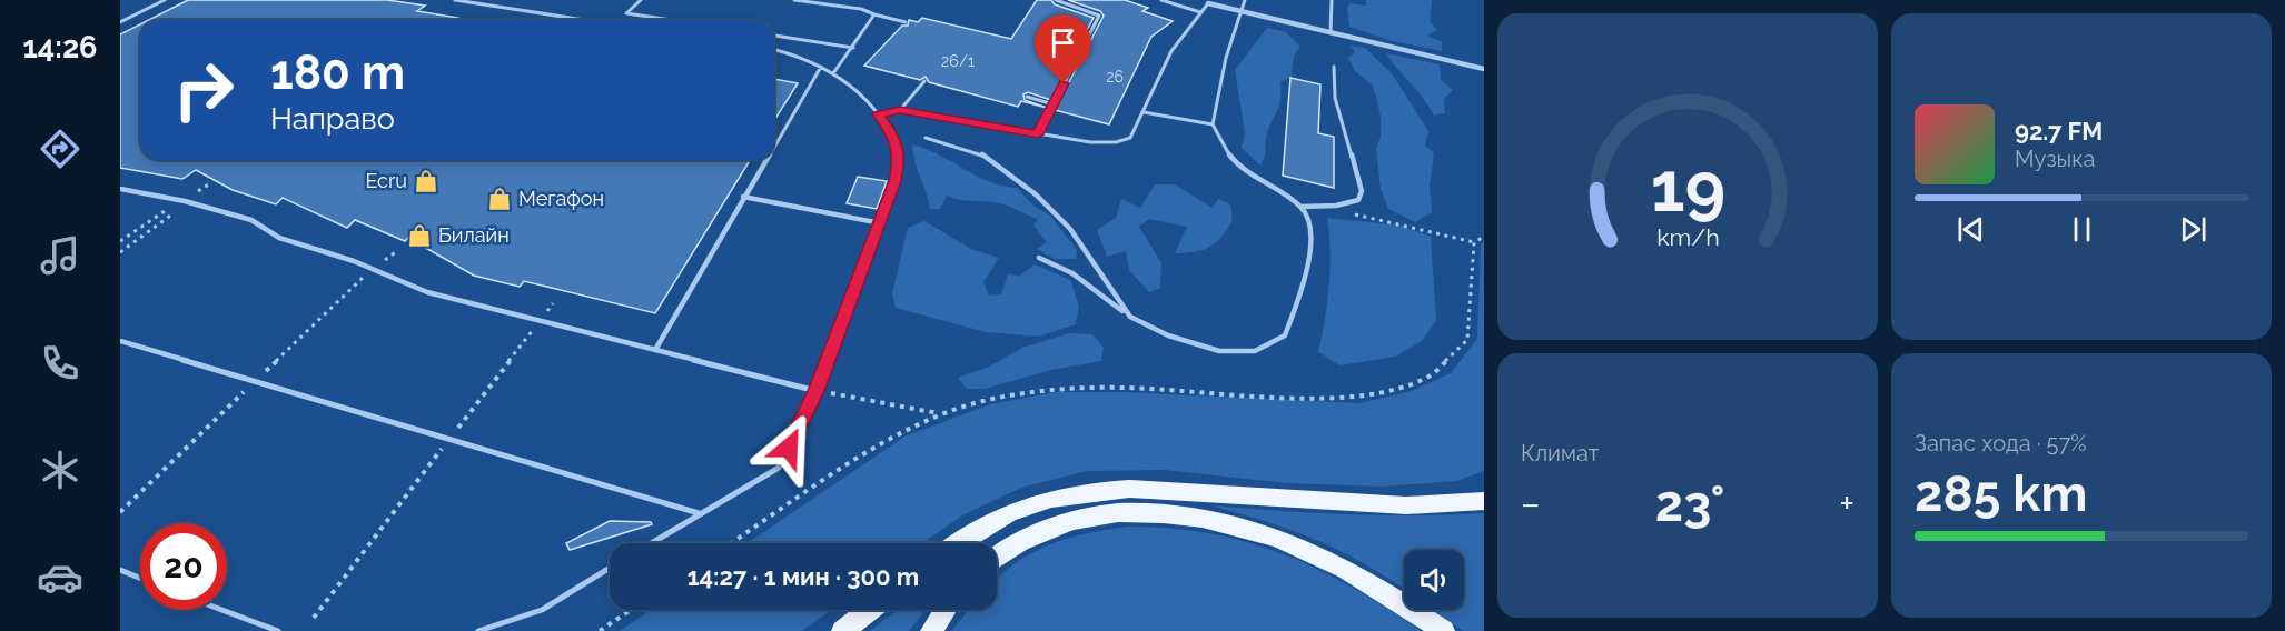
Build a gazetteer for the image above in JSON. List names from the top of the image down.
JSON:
{
  "places": {
    "shop": ["Ecru", "Мегафон", "Билайн"]
  },
  "house_numbers": ["26/1", "26"],
  "page": {
    "tabs": "14:26",
    "turn": ["180 m", "Направо"],
    "song": ["92.7 FM", "Музыка"],
    "tile": [
      "Климат",
      ["Запас хода · 57%", "285 km"]
    ],
    "heat": ["−", "23°", "+"],
    "limit": "20",
    "trip": "14:27 · 1 мин · 300 m",
    "gauge": ["19", "km/h"]
  }
}
